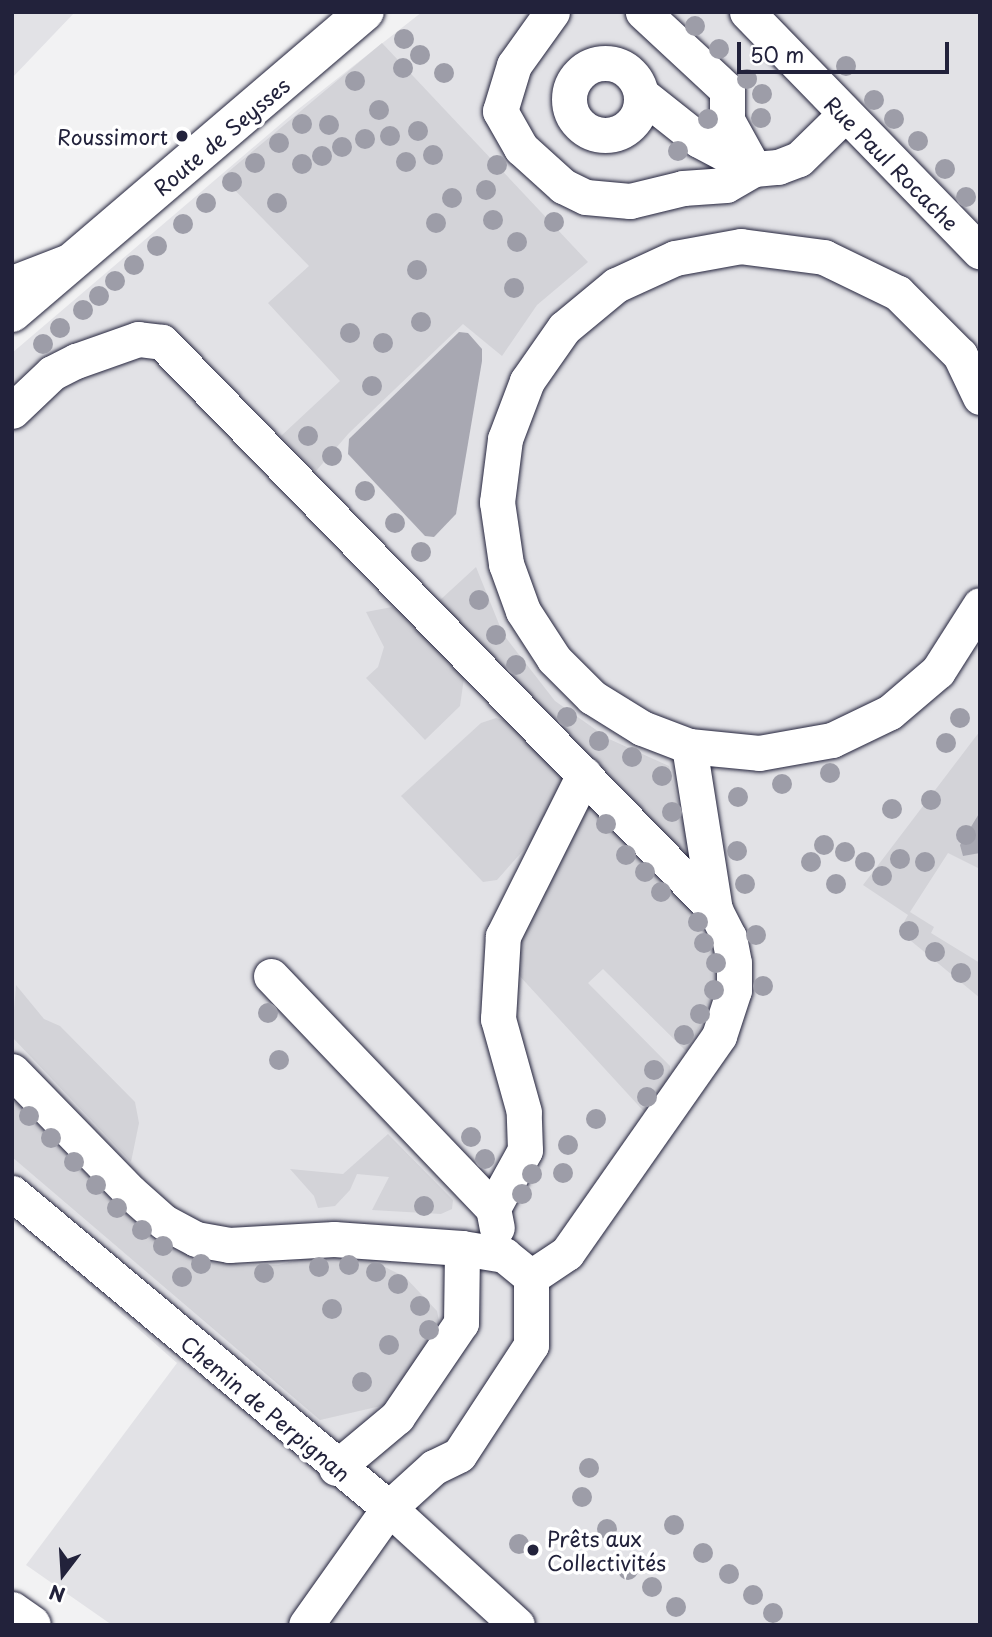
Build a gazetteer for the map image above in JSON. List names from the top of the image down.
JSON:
{
  "streets": {
    "main road": ["Route de Seysses"],
    "street": ["Rue Paul Rocache", "Chemin de Perpignan"]
  },
  "places": ["Roussimort", "Prêts aux Collectivités"],
  "scale_bar": "50 m",
  "north": "bottom"
}
